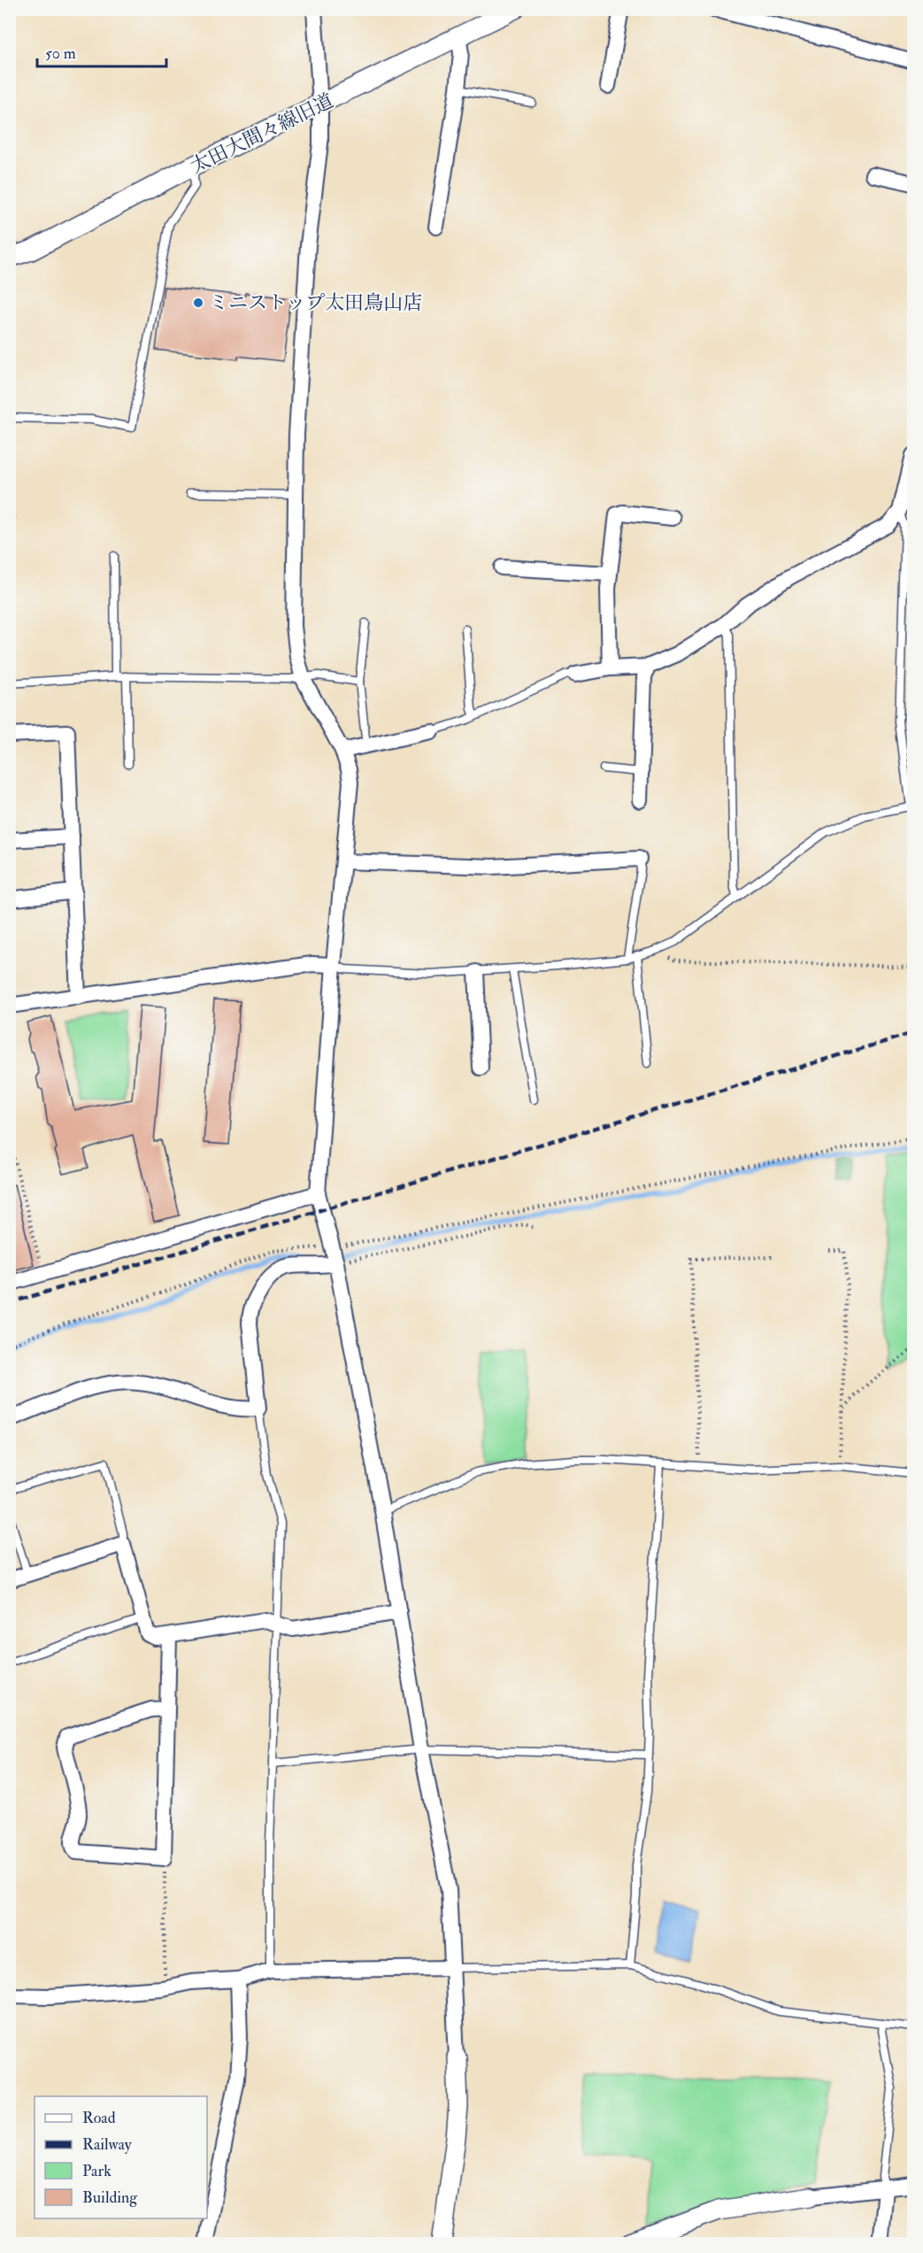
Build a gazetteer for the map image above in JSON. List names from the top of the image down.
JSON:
{
  "streets": {
    "street": ["太田大間々線旧道"]
  },
  "places": ["ミニストップ太田鳥山店"],
  "legend": [
    "Road",
    "Railway",
    "Park",
    "Building"
  ],
  "scale_bar": "50 m"
}
